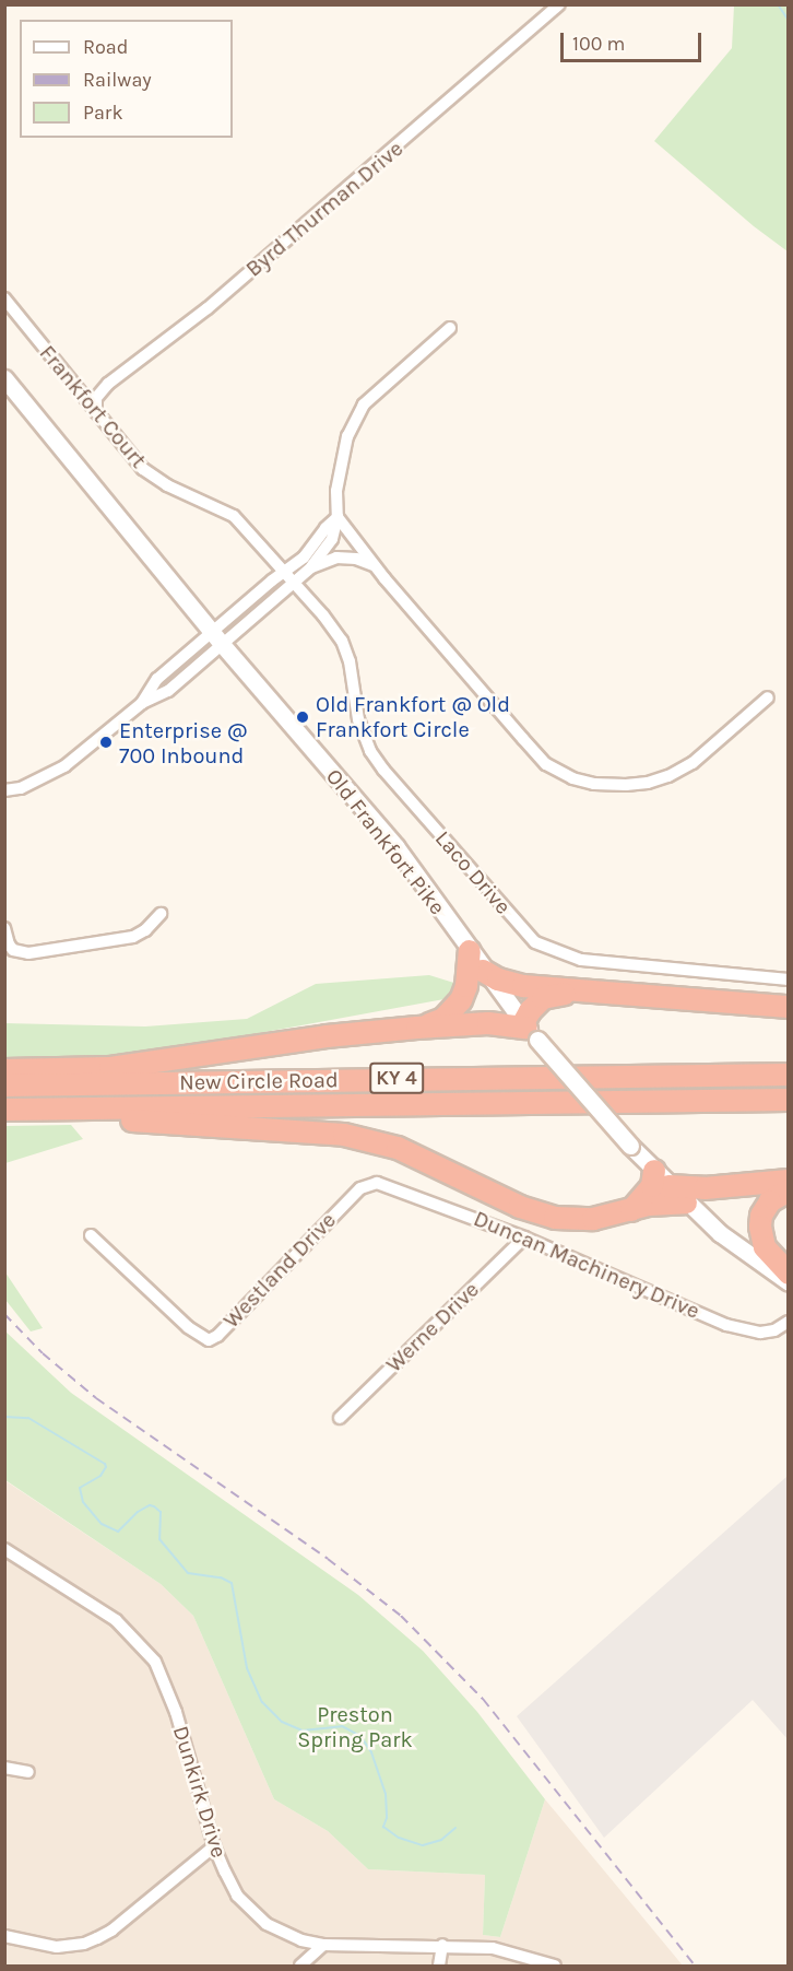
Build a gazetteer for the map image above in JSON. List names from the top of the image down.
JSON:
{
  "streets": {
    "highway": ["KY 4", "New Circle Road"],
    "main road": ["Old Frankfort Pike"],
    "street": [
      "Byrd Thurman Drive",
      "Frankfort Court",
      "Laco Drive",
      "Duncan Machinery Drive",
      "Westland Drive",
      "Werne Drive",
      "Dunkirk Drive"
    ]
  },
  "crossings": [
    ["Byrd Thurman Drive", "Frankfort Court"],
    ["Frankfort Court", "Laco Drive"],
    ["Duncan Machinery Drive", "Westland Drive"],
    ["Duncan Machinery Drive", "Werne Drive"]
  ],
  "parks": ["Preston Spring Park"],
  "places": ["Old Frankfort @ Old Frankfort Circle", "Enterprise @ 700 Inbound"],
  "legend": ["Road", "Railway", "Park"],
  "scale_bar": "100 m"
}
